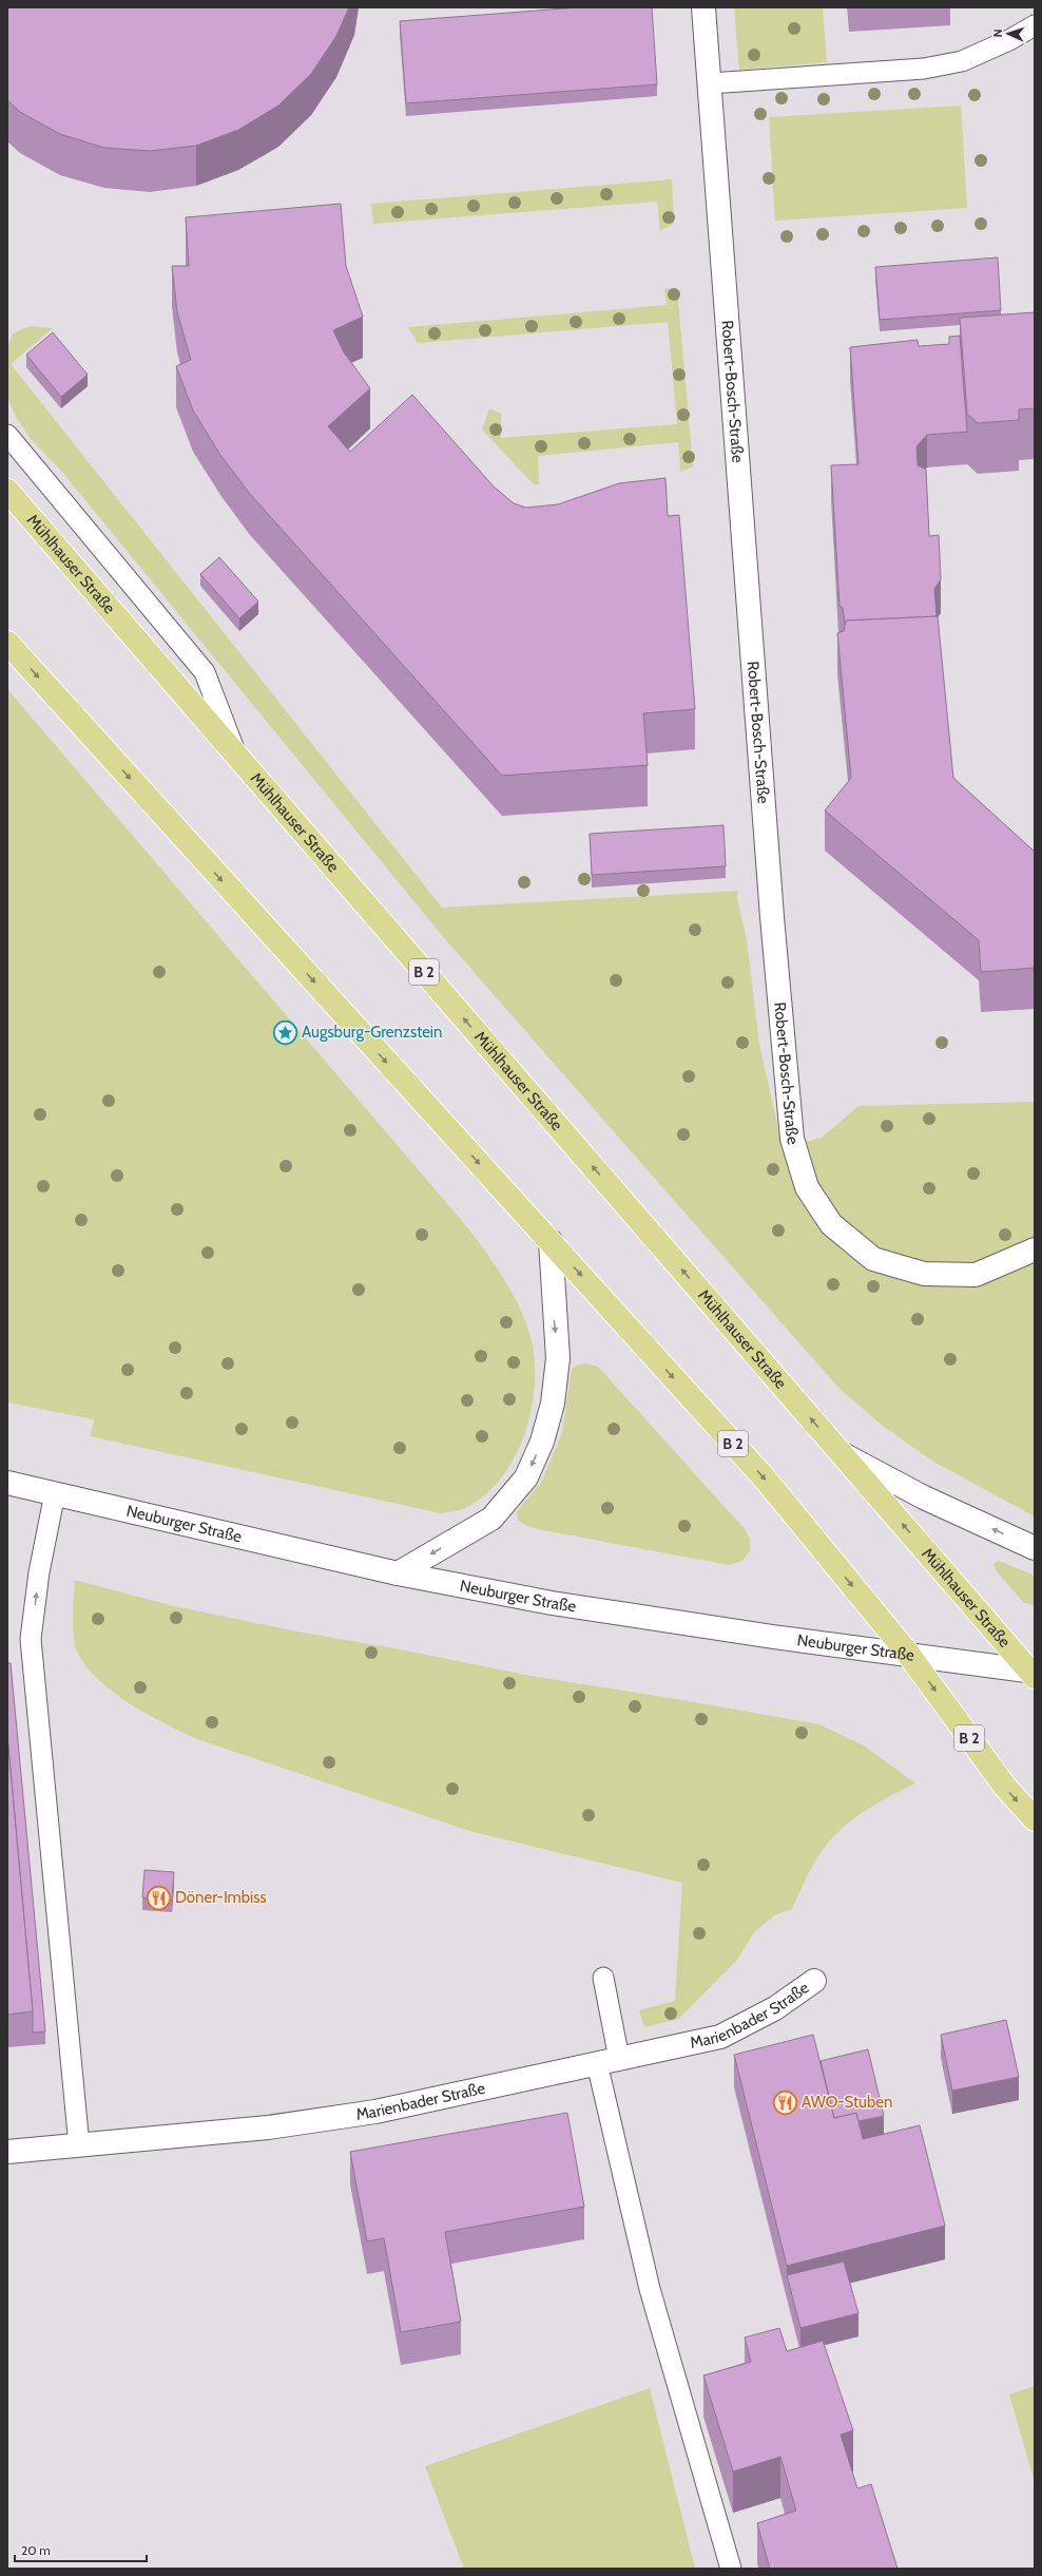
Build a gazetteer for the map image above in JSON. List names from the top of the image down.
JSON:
{
  "streets": {
    "main road": ["Mühlhauser Straße", "B 2"],
    "street": ["Robert-Bosch-Straße", "Neuburger Straße", "Marienbader Straße"]
  },
  "crossings": [
    ["Mühlhauser Straße", "Neuburger Straße"],
    ["B 2", "Neuburger Straße"]
  ],
  "places": {
    "place": ["Augsburg-Grenzstein"],
    "restaurant": ["Döner-Imbiss", "AWO-Stuben"]
  },
  "scale_bar": "20 m",
  "north": "left"
}
